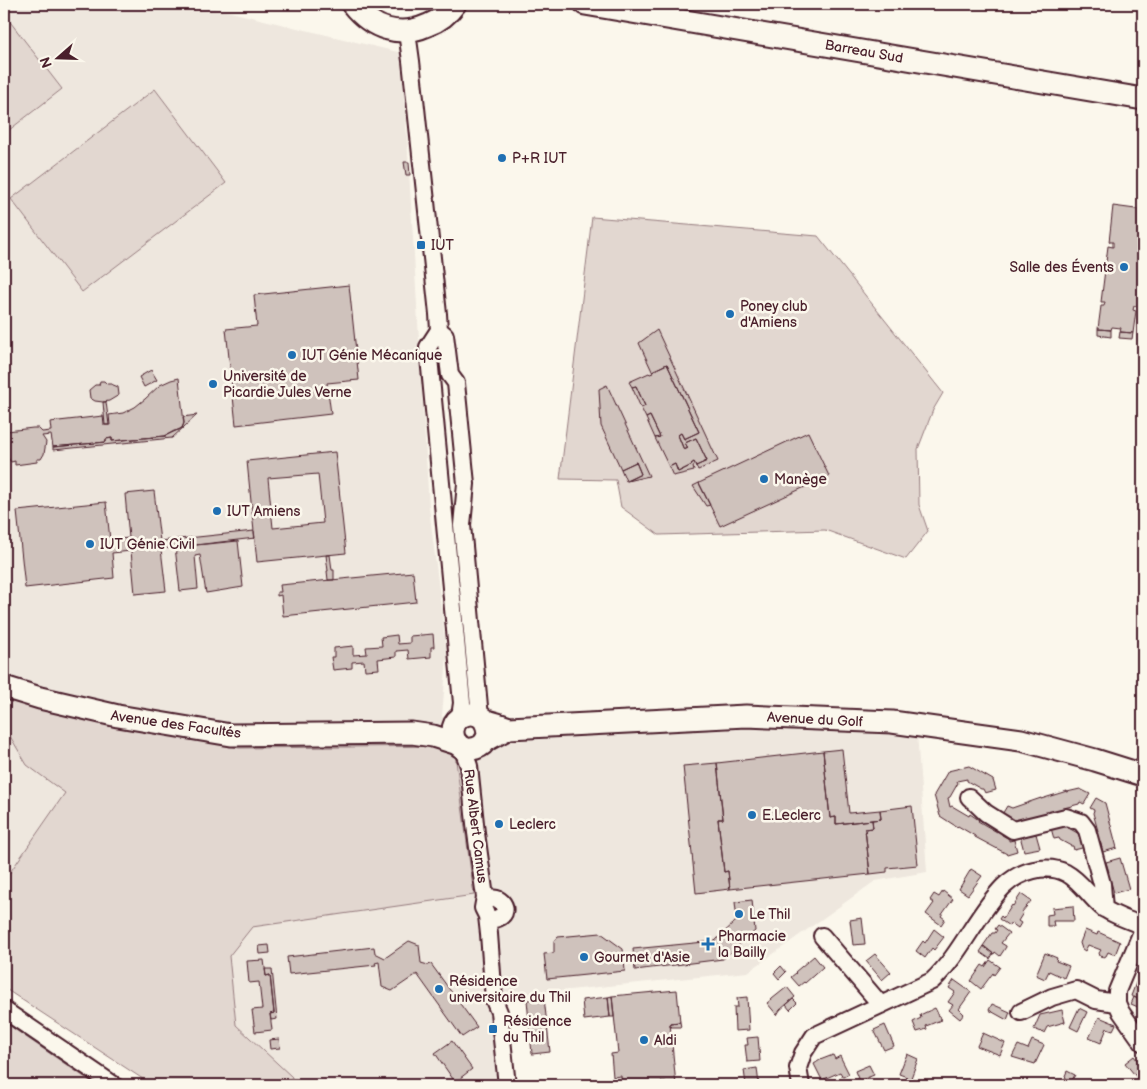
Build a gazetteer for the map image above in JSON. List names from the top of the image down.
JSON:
{
  "streets": {
    "main road": ["Barreau Sud", "Avenue du Golf", "Avenue des Facultés"],
    "street": ["Rue Albert Camus"]
  },
  "crossings": [
    ["Avenue du Golf", "Avenue des Facultés"],
    ["Avenue du Golf", "Rue Albert Camus"],
    ["Avenue des Facultés", "Rue Albert Camus"]
  ],
  "places": {
    "other": [
      "P+R IUT",
      "Salle des Évents",
      "Poney club d'Amiens",
      "IUT Génie Mécanique",
      "Université de Picardie Jules Verne",
      "Manège",
      "IUT Amiens",
      "IUT Génie Civil",
      "E.Leclerc",
      "Leclerc",
      "Le Thil",
      "Gourmet d'Asie",
      "Résidence universitaire du Thil",
      "Aldi"
    ],
    "transit": ["IUT", "Résidence du Thil"],
    "health": ["Pharmacie la Bailly"]
  },
  "north": "left"
}
